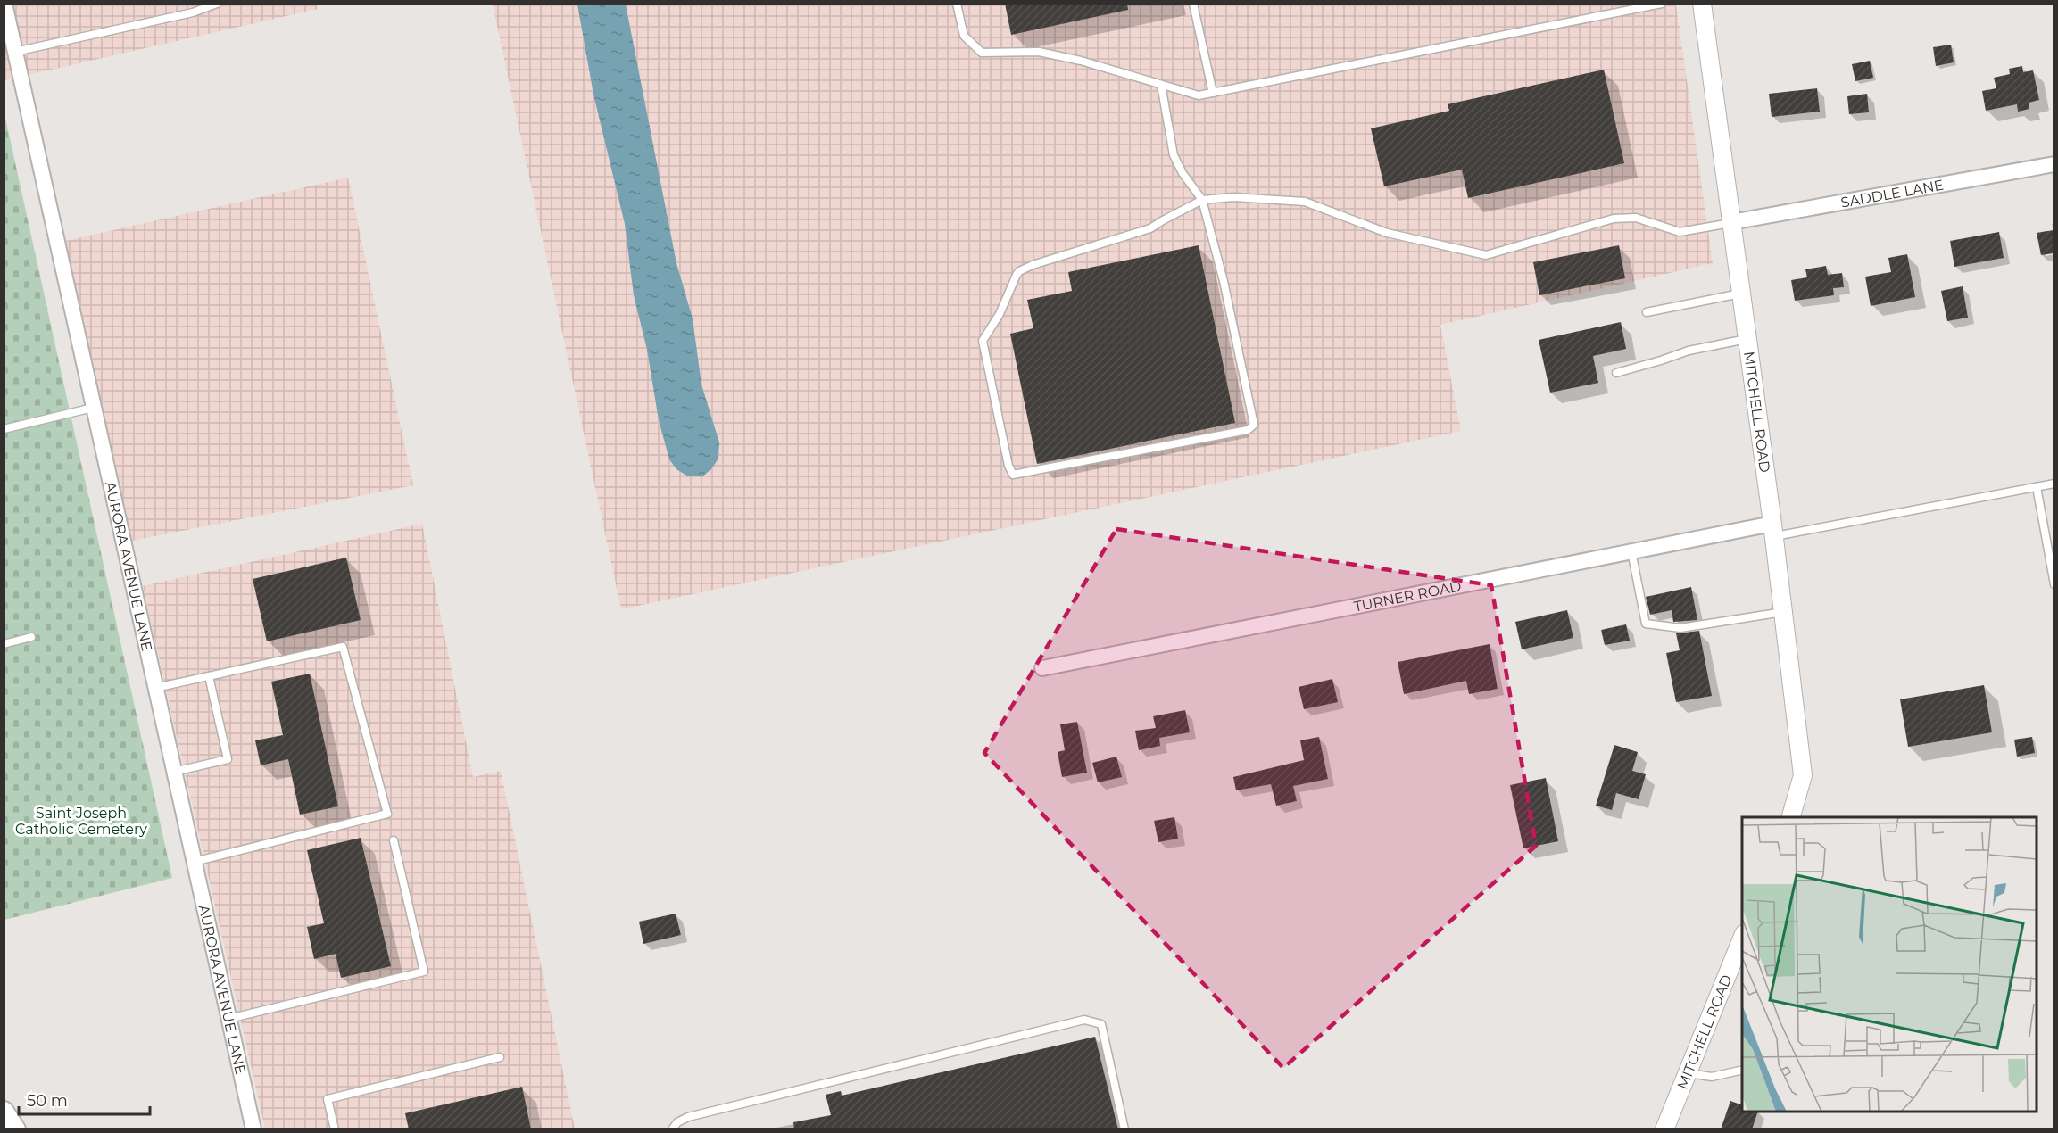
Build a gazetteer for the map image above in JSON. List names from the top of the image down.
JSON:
{
  "streets": {
    "street": [
      "SADDLE LANE",
      "MITCHELL ROAD",
      "AURORA AVENUE LANE",
      "TURNER ROAD"
    ]
  },
  "crossings": [
    ["SADDLE LANE", "MITCHELL ROAD"],
    ["MITCHELL ROAD", "TURNER ROAD"]
  ],
  "parks": ["Saint Joseph Catholic Cemetery"],
  "scale_bar": "50 m"
}
